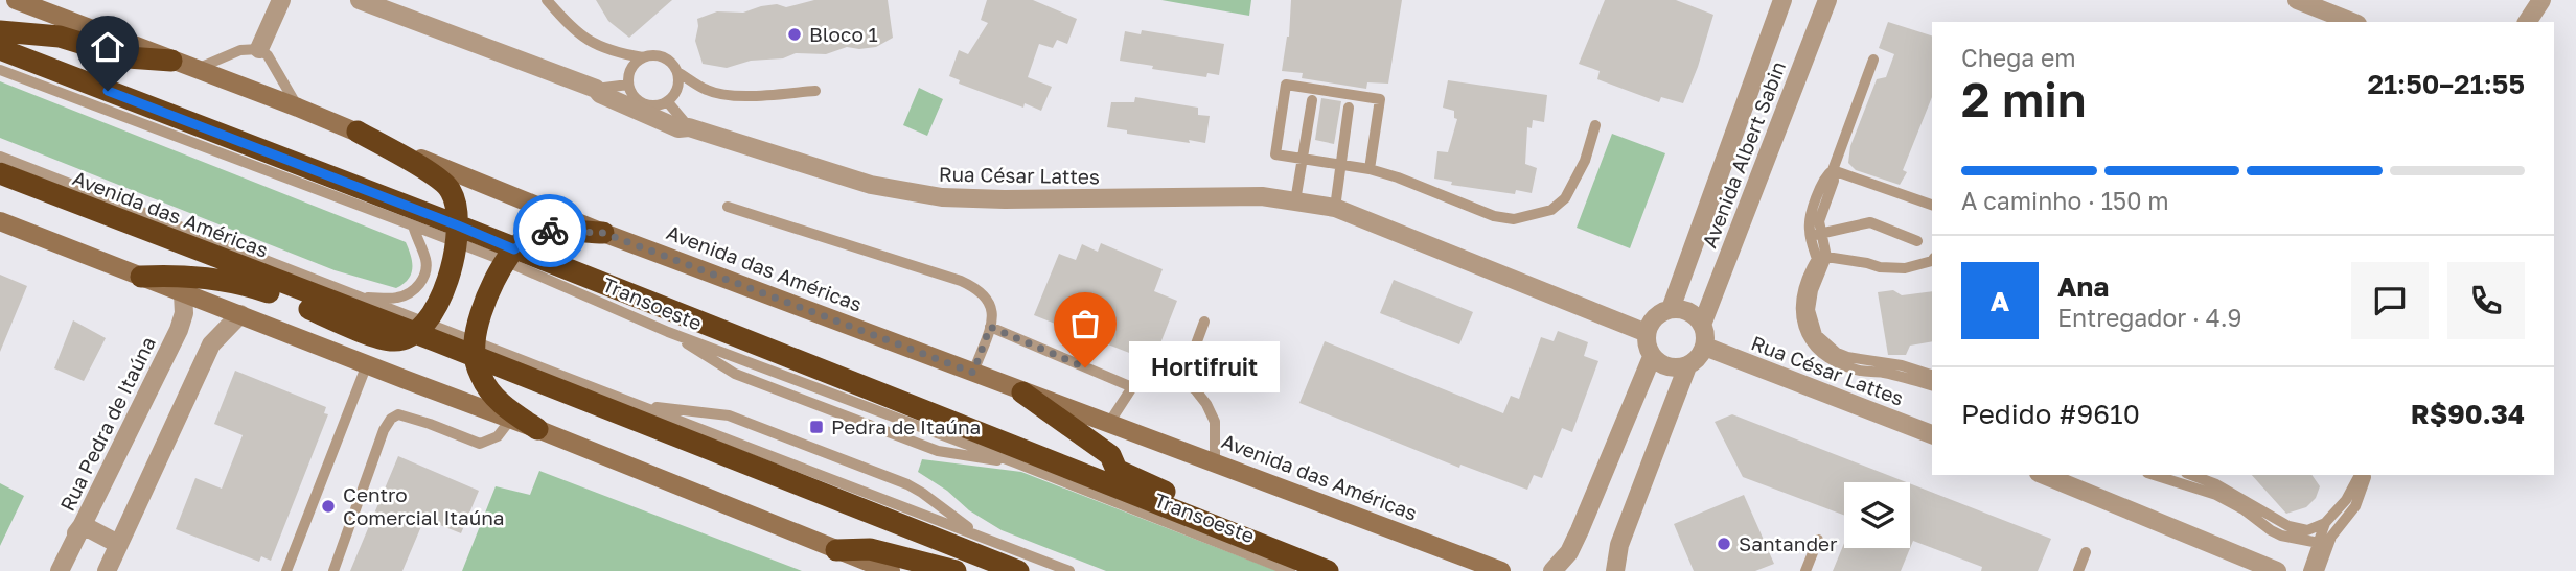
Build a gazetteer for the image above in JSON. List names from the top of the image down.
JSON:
{
  "streets": {
    "highway": ["Avenida das Américas"],
    "street": ["Avenida Albert Sabin", "Rua César Lattes", "Rua Pedra de Itaúna"],
    "lane": ["Transoeste"]
  },
  "crossings": [
    ["Avenida Albert Sabin", "Rua César Lattes"]
  ],
  "places": {
    "other": [
      "Bloco 1",
      "Hortifruit",
      "Centro Comercial Itaúna",
      "Santander"
    ],
    "transit": ["Pedra de Itaúna"]
  },
  "page": {
    "heading": ["2 min", "Chega em", "21:50–21:55"],
    "panel": [
      "Ana",
      "Entregador · 4.9",
      "Pedido #9610",
      "R$90.34"
    ],
    "bar": "A caminho · 150 m",
    "round": "A",
    "bubble": "Hortifruit"
  }
}
